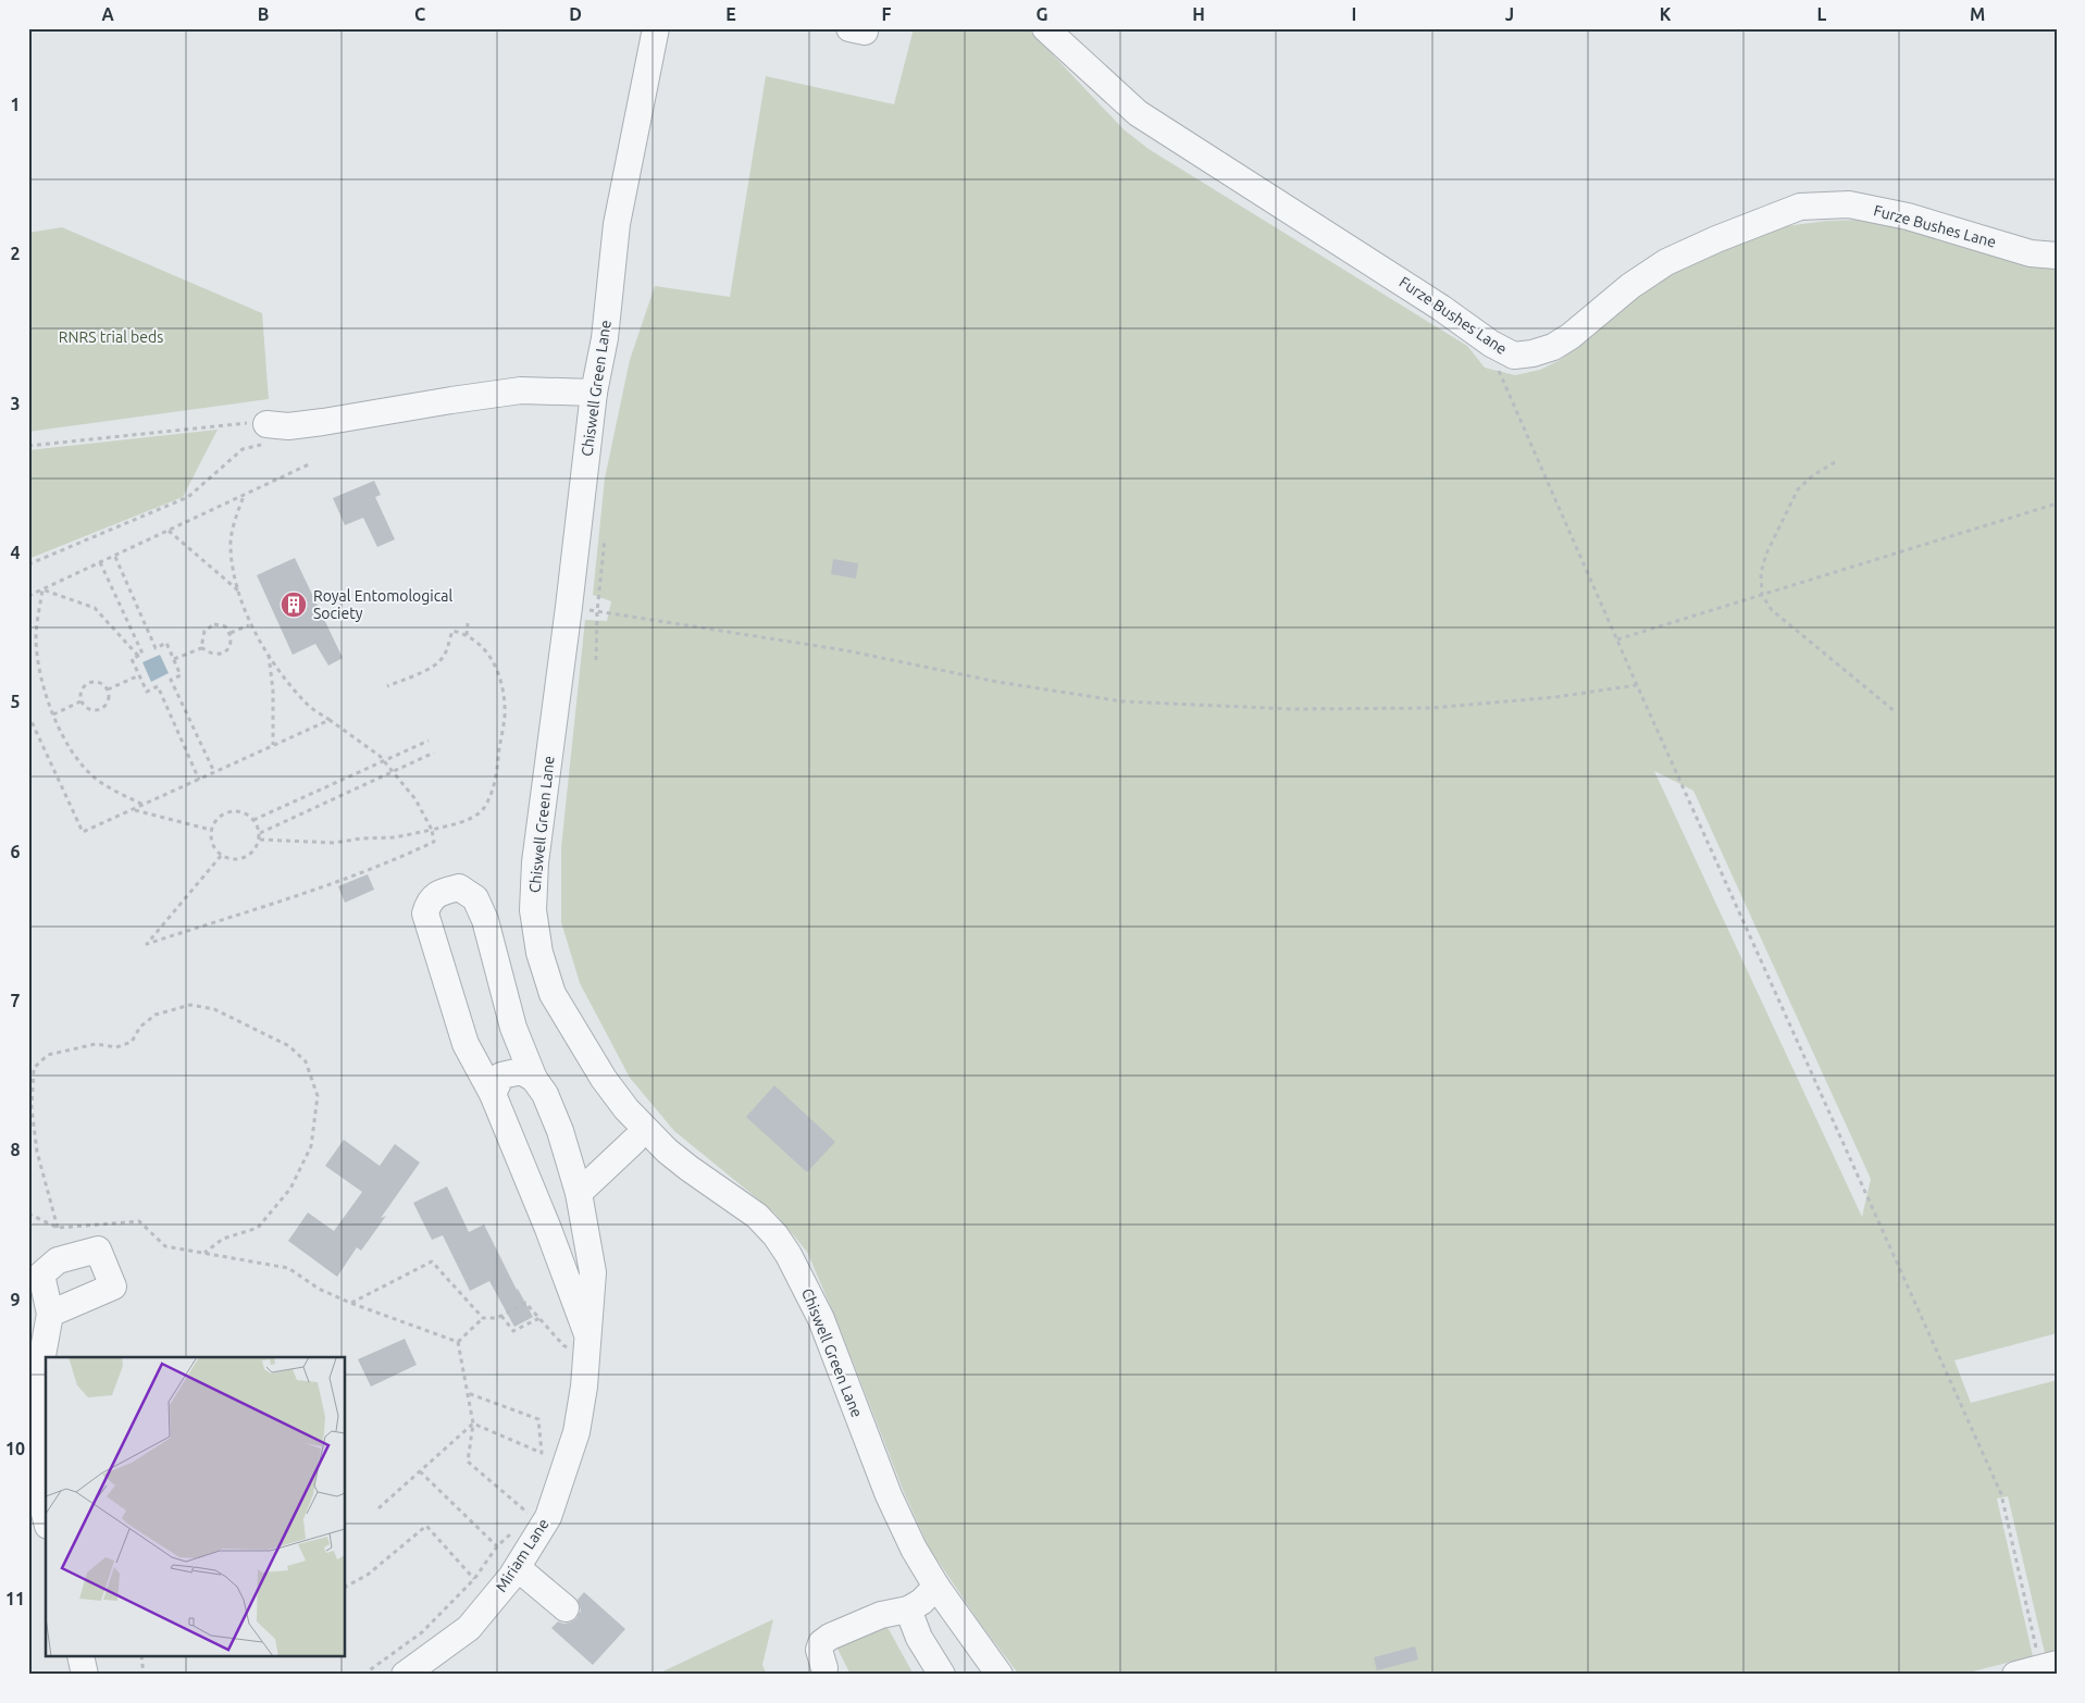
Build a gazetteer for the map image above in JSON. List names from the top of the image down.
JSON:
{
  "streets": {
    "street": ["Furze Bushes Lane", "Chiswell Green Lane", "Miriam Lane"]
  },
  "parks": ["RNRS trial beds"],
  "places": {
    "building": ["Royal Entomological Society"]
  },
  "grid": {
    "columns": [
      "A",
      "B",
      "C",
      "D",
      "E",
      "F",
      "G",
      "H",
      "I",
      "J",
      "K",
      "L",
      "M"
    ],
    "rows": [
      "1",
      "2",
      "3",
      "4",
      "5",
      "6",
      "7",
      "8",
      "9",
      "10",
      "11"
    ]
  }
}
